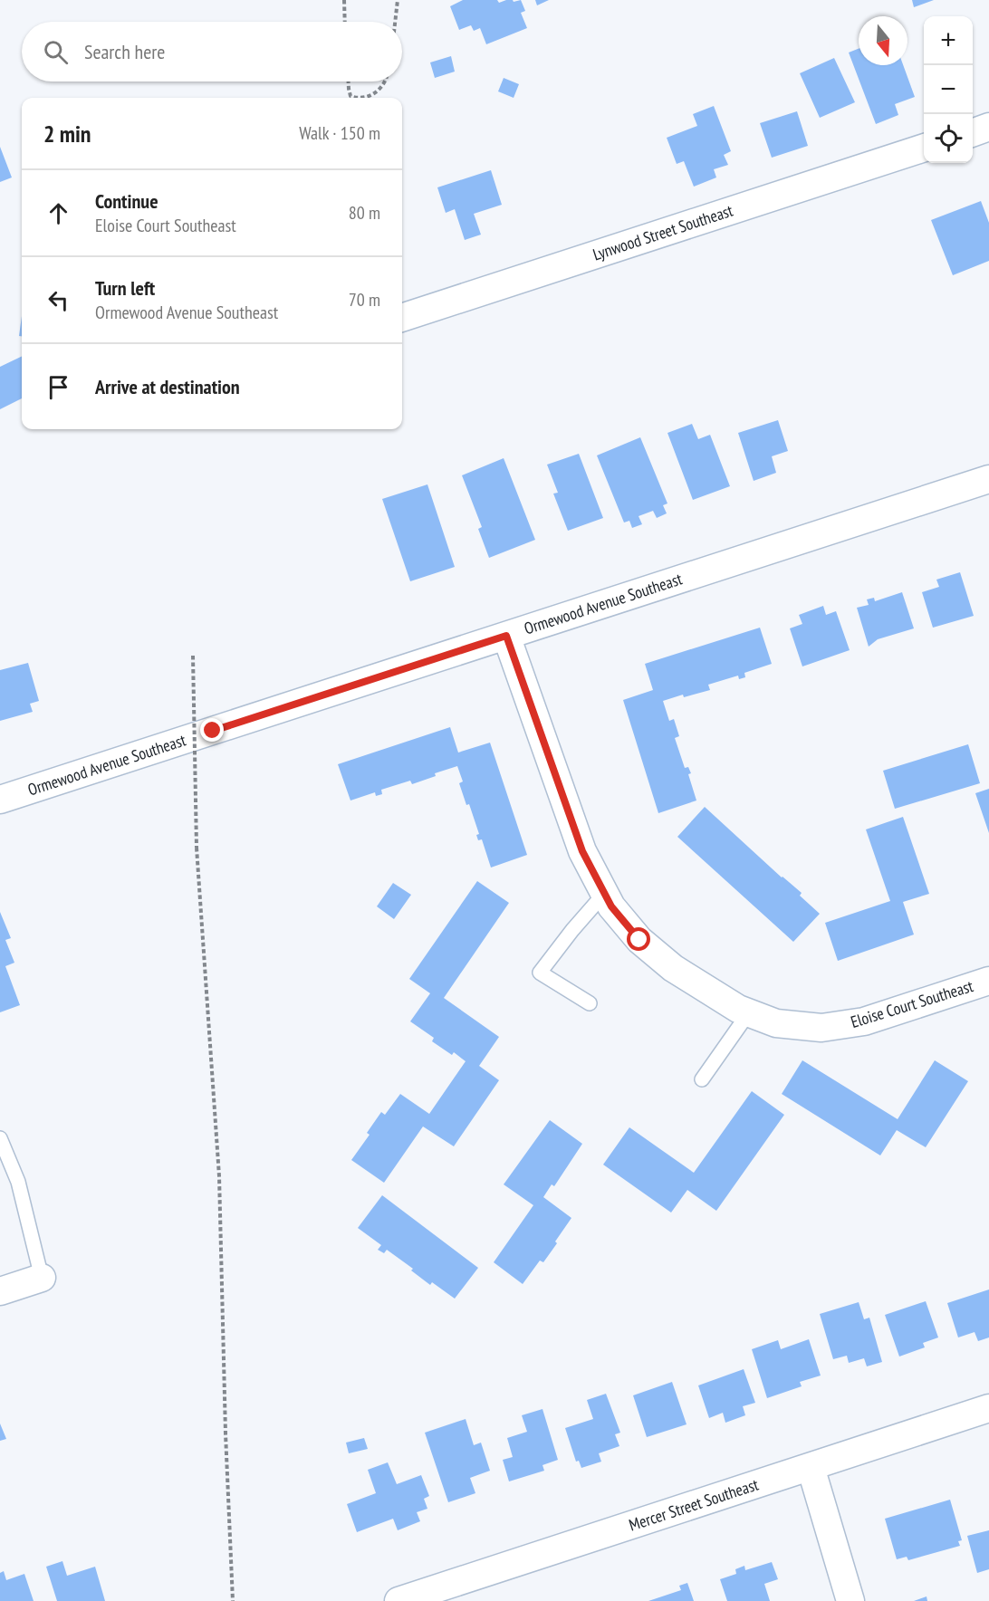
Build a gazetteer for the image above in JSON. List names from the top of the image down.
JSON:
{
  "streets": {
    "street": [
      "Lynwood Street Southeast",
      "Ormewood Avenue Southeast",
      "Eloise Court Southeast",
      "Mercer Street Southeast"
    ]
  },
  "crossings": [
    ["Ormewood Avenue Southeast", "Eloise Court Southeast"]
  ],
  "north": "bottom",
  "page": {
    "map_buttons": ["+", "−"],
    "search": "Search here",
    "heading": ["2 min", "Walk · 150 m"],
    "list": [
      ["Continue", "Eloise Court Southeast", "80 m"],
      ["Turn left", "Ormewood Avenue Southeast", "70 m"],
      "Arrive at destination"
    ]
  }
}
